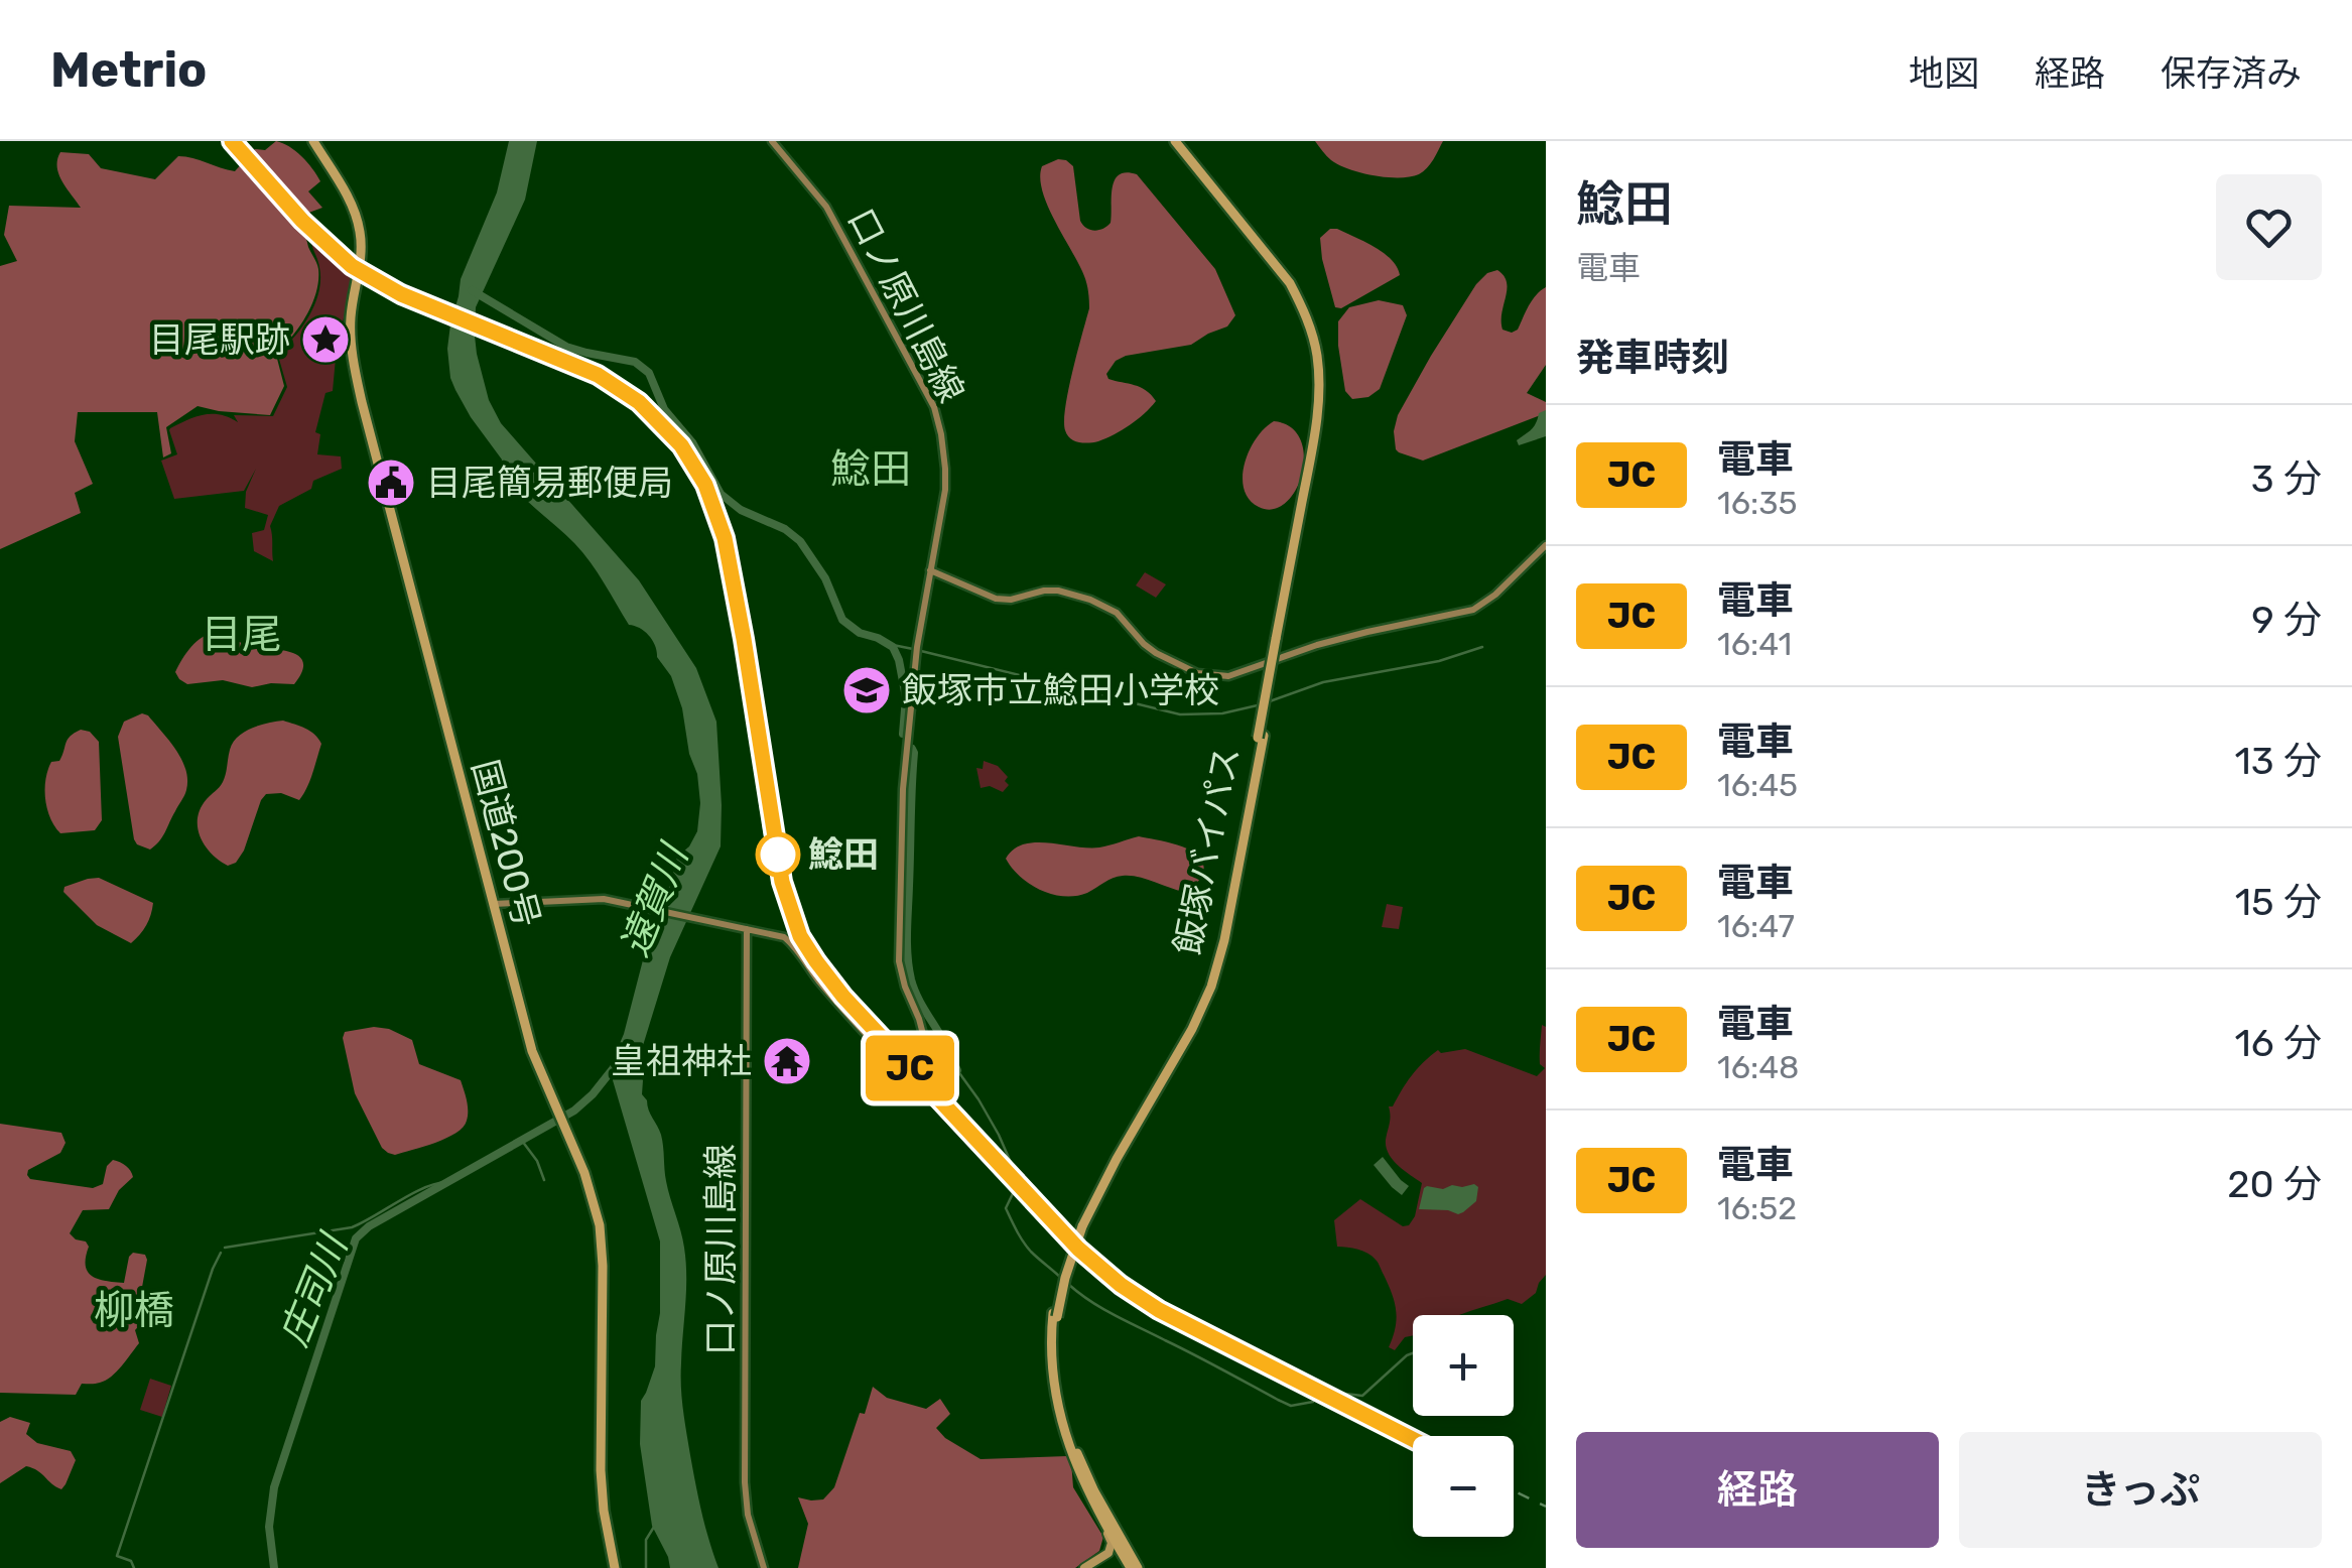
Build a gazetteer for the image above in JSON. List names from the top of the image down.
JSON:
{
  "streets": {
    "highway": ["国道200号"],
    "main road": ["口ノ原川島線"]
  },
  "districts": ["鯰田", "目尾", "柳橋"],
  "water": ["遠賀川", "庄司川"],
  "places": {
    "place": ["目尾駅跡"],
    "public building": ["目尾簡易郵便局"],
    "school or university": ["飯塚市立鯰田小学校"],
    "other": ["鯰田"],
    "temple": ["皇祖神社"]
  },
  "page": {
    "header": "Metrio",
    "nav": ["地図", "経路", "保存済み"],
    "on_map": "JC",
    "heading": [
      ["鯰田", "電車"],
      "発車時刻"
    ],
    "list": [
      {
        "mark": "JC",
        "name": "電車",
        "note": "16:35",
        "value": "3 分"
      },
      {
        "mark": "JC",
        "name": "電車",
        "note": "16:41",
        "value": "9 分"
      },
      {
        "mark": "JC",
        "name": "電車",
        "note": "16:45",
        "value": "13 分"
      },
      {
        "mark": "JC",
        "name": "電車",
        "note": "16:47",
        "value": "15 分"
      },
      {
        "mark": "JC",
        "name": "電車",
        "note": "16:48",
        "value": "16 分"
      },
      {
        "mark": "JC",
        "name": "電車",
        "note": "16:52",
        "value": "20 分"
      }
    ],
    "map_buttons": ["+", "−"],
    "buttons": ["経路", "きっぷ"]
  }
}
